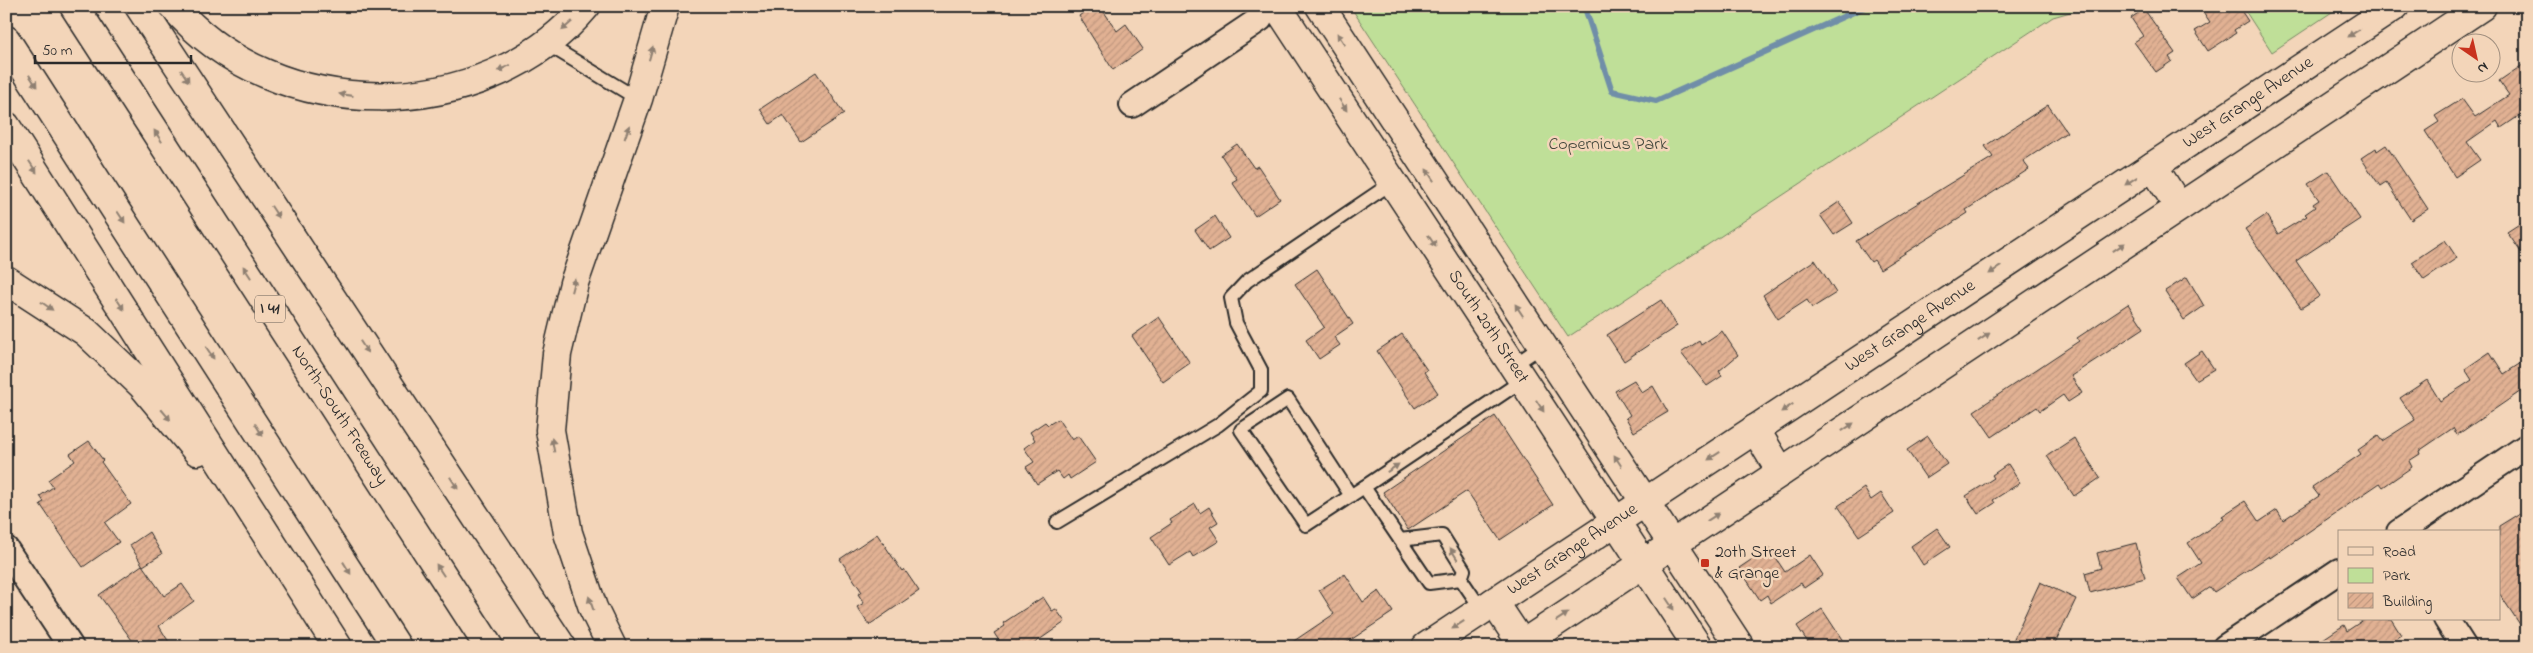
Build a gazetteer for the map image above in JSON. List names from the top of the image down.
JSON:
{
  "streets": {
    "main road": [
      "West Grange Avenue",
      "I 41",
      "South 20th Street",
      "North-South Freeway"
    ]
  },
  "crossings": [
    ["West Grange Avenue", "South 20th Street"]
  ],
  "parks": ["Copernicus Park"],
  "places": {
    "transit": ["20th Street & Grange"]
  },
  "legend": ["Road", "Park", "Building"],
  "scale_bar": "50 m",
  "north": "bottom right"
}
